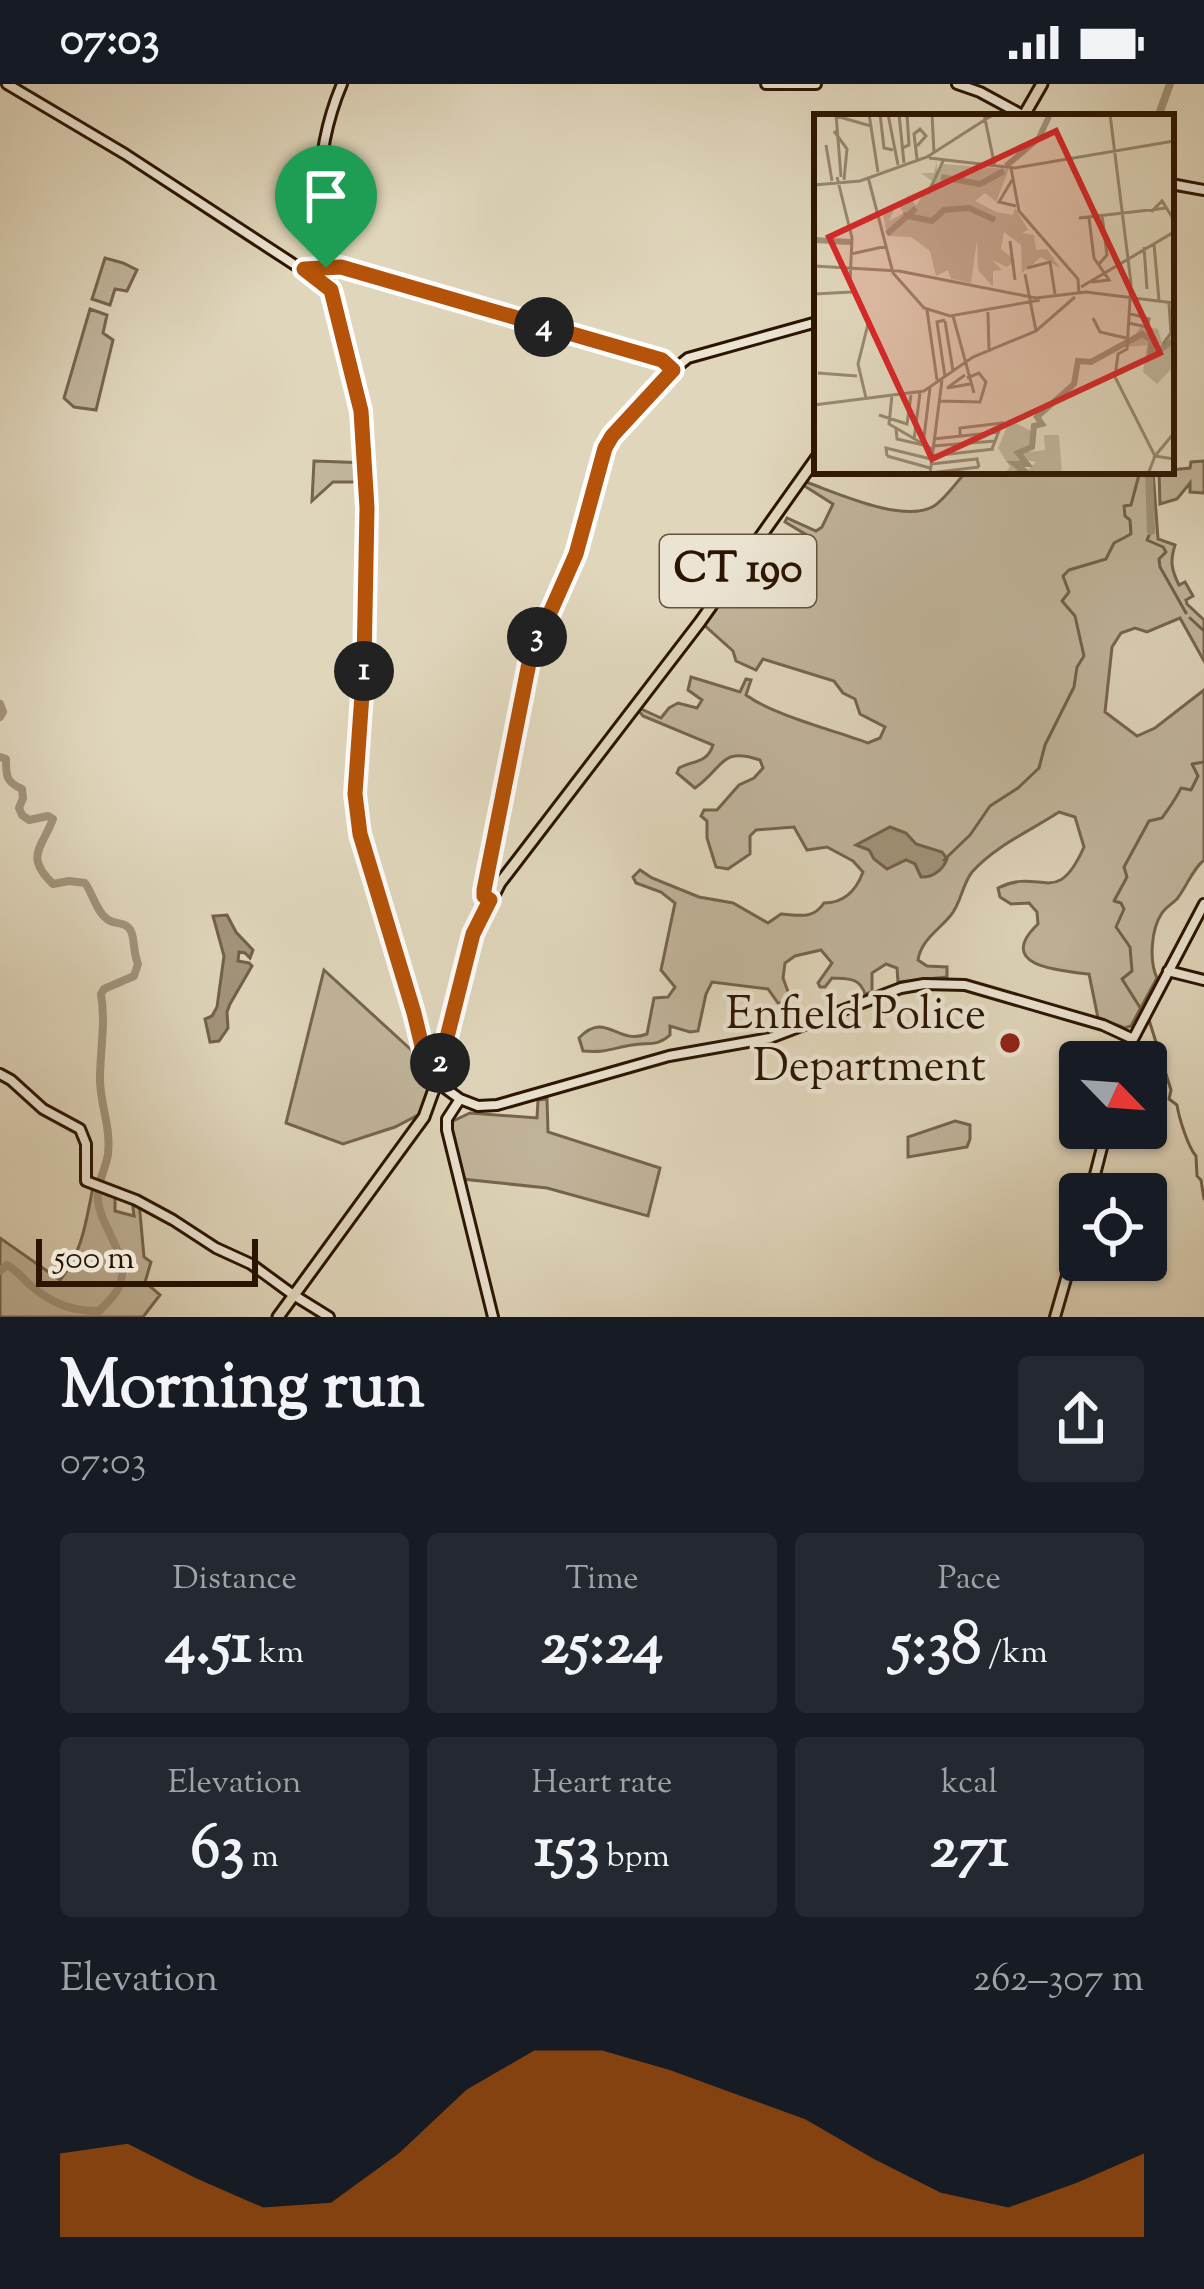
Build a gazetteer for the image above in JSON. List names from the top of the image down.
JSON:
{
  "streets": {
    "main road": ["CT 190"]
  },
  "places": ["Enfield Police Department"],
  "scale_bar": "500 m",
  "north": "bottom right",
  "page": {
    "status": "07:03",
    "pins": [
      "4",
      "3",
      "1",
      "2"
    ],
    "scale": "500 m",
    "heading": ["Morning run", "07:03"],
    "stats": [
      ["Distance", "4.51 km"],
      ["Time", "25:24"],
      ["Pace", "5:38 /km"],
      ["Elevation", "63 m"],
      ["Heart rate", "153 bpm"],
      ["kcal", "271"]
    ],
    "chart": ["Elevation", "262–307 m"]
  }
}
